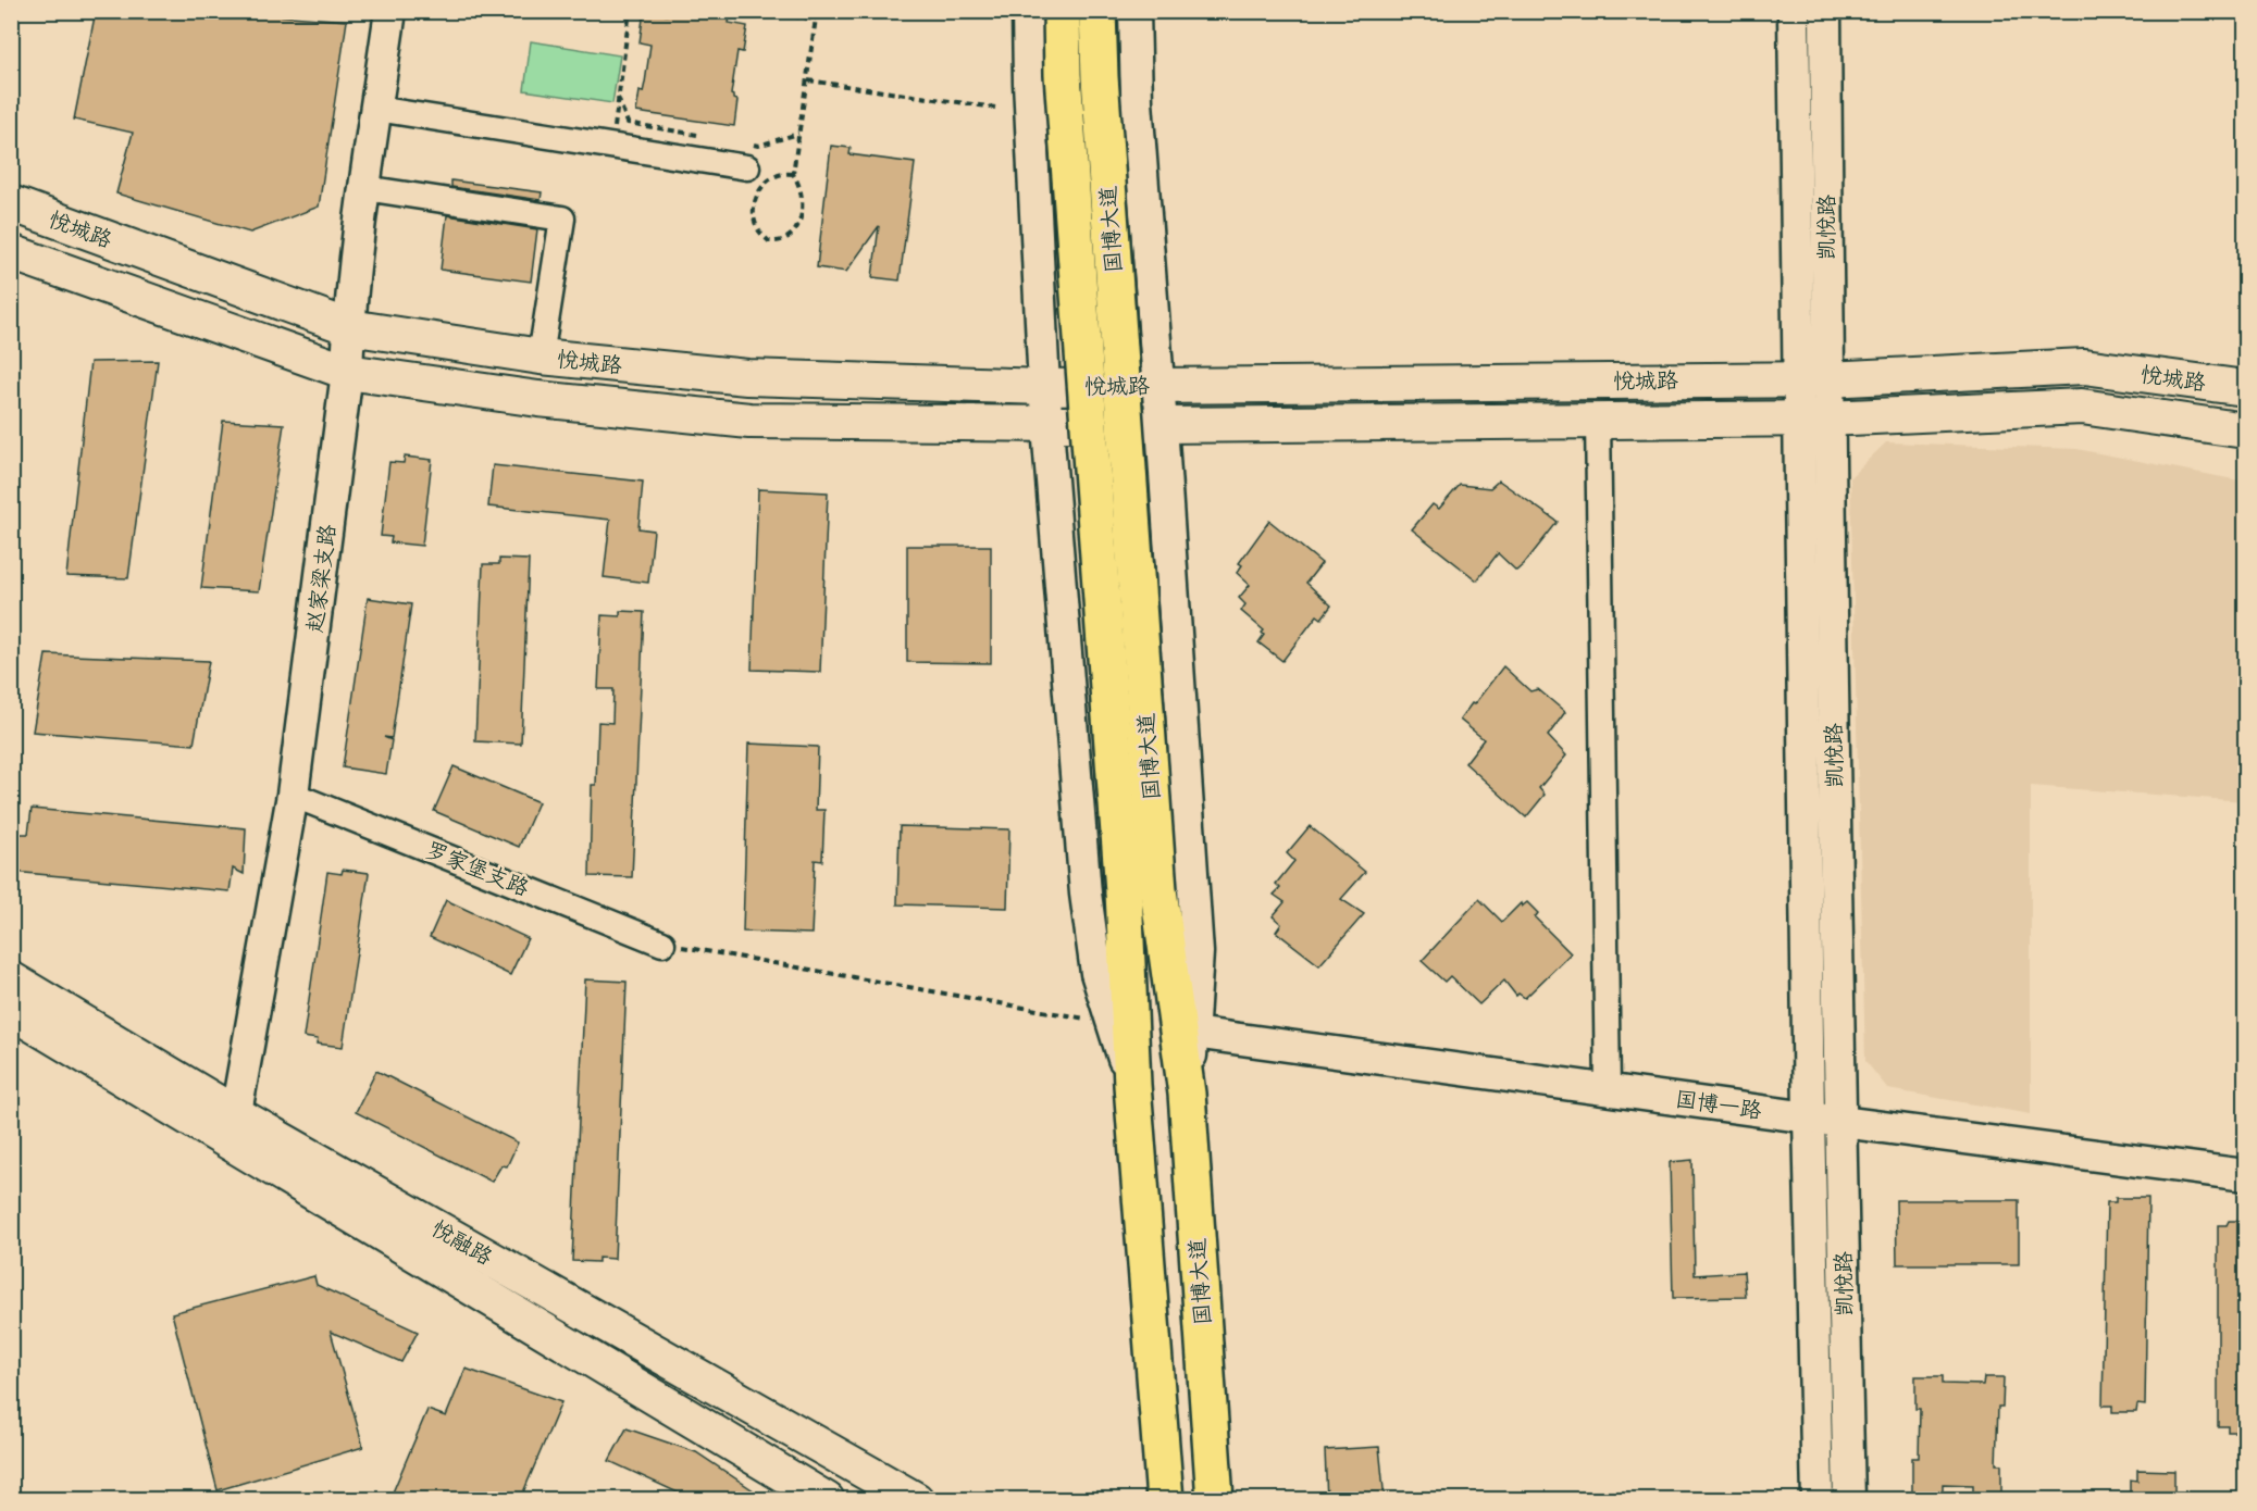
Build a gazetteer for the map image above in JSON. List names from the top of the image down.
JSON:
{
  "streets": {
    "main road": ["悦城路", "国博大道", "悦融路"],
    "street": [
      "凯悦路",
      "赵家梁支路",
      "罗家堡支路",
      "国博一路"
    ]
  },
  "crossings": [
    ["凯悦路", "悦城路"],
    ["凯悦路", "国博一路"],
    ["悦城路", "赵家梁支路"],
    ["赵家梁支路", "罗家堡支路"],
    ["赵家梁支路", "悦融路"]
  ]
}
